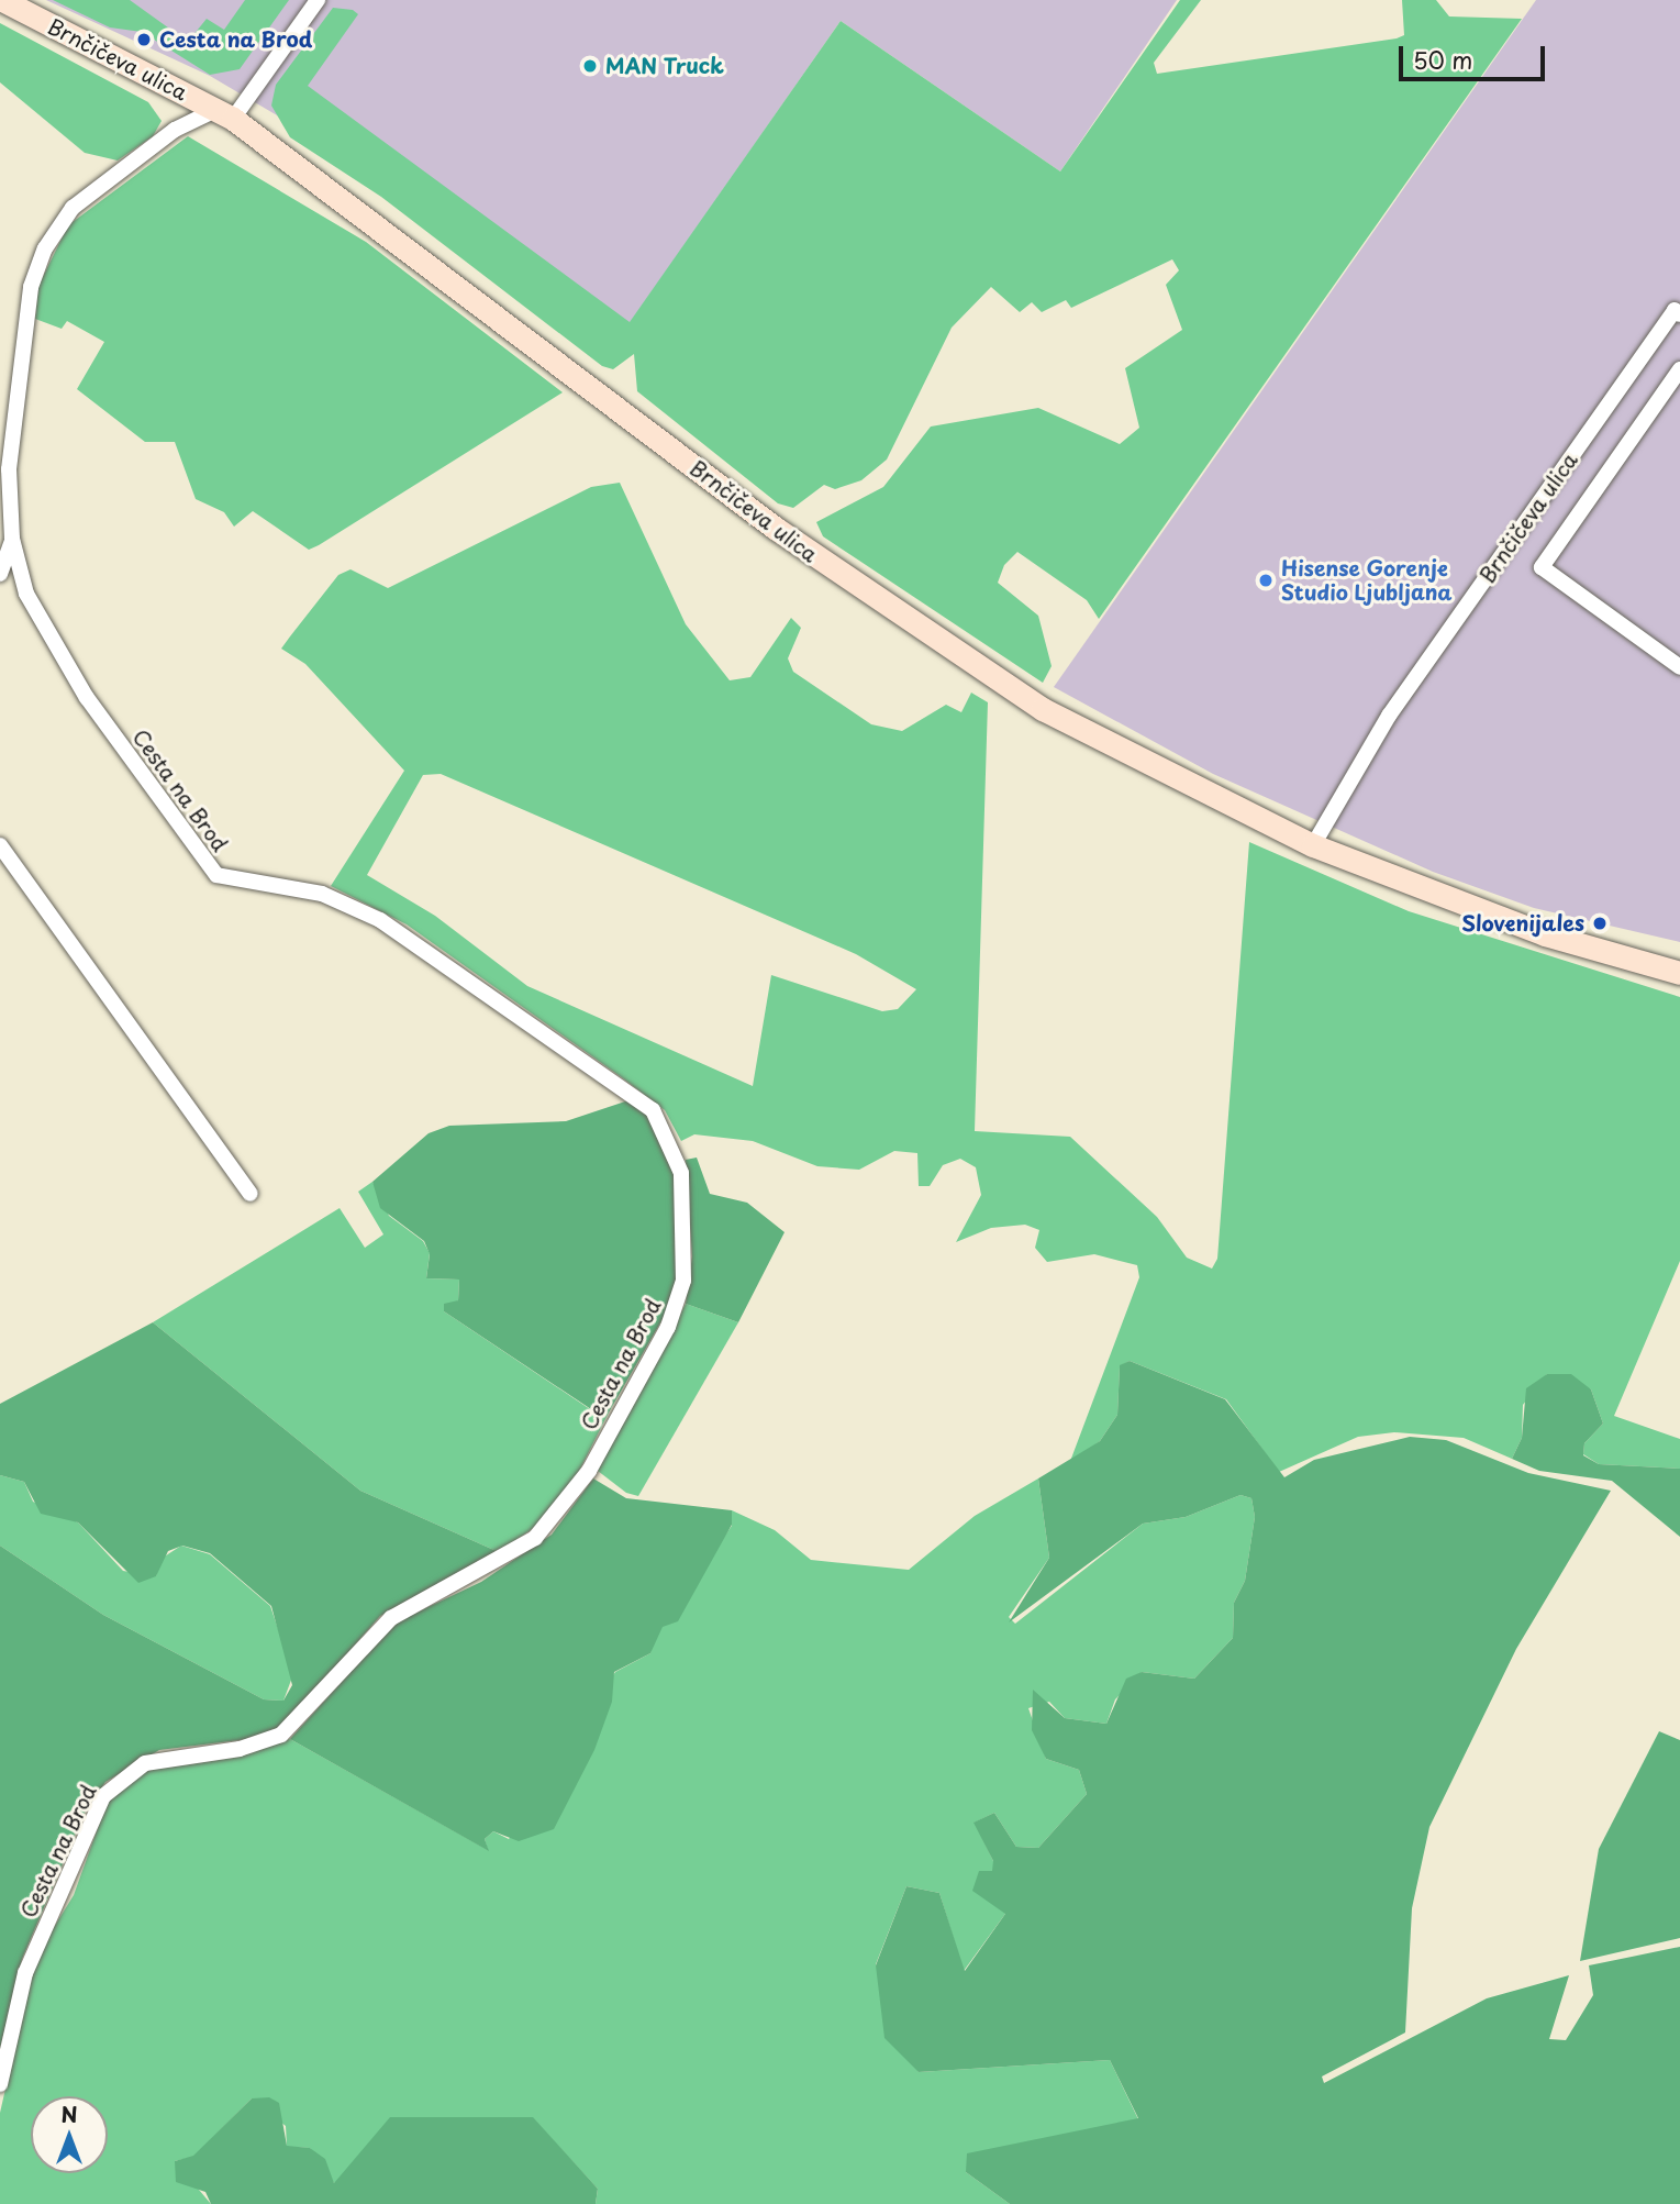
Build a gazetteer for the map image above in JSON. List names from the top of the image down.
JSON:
{
  "streets": {
    "street": ["Brnčičeva ulica", "Cesta na Brod"]
  },
  "crossings": [
    ["Brnčičeva ulica", "Cesta na Brod"]
  ],
  "places": [
    "Cesta na Brod",
    "MAN Truck",
    "Hisense Gorenje Studio Ljubljana",
    "Slovenijales"
  ],
  "scale_bar": "50 m",
  "north": "top"
}
